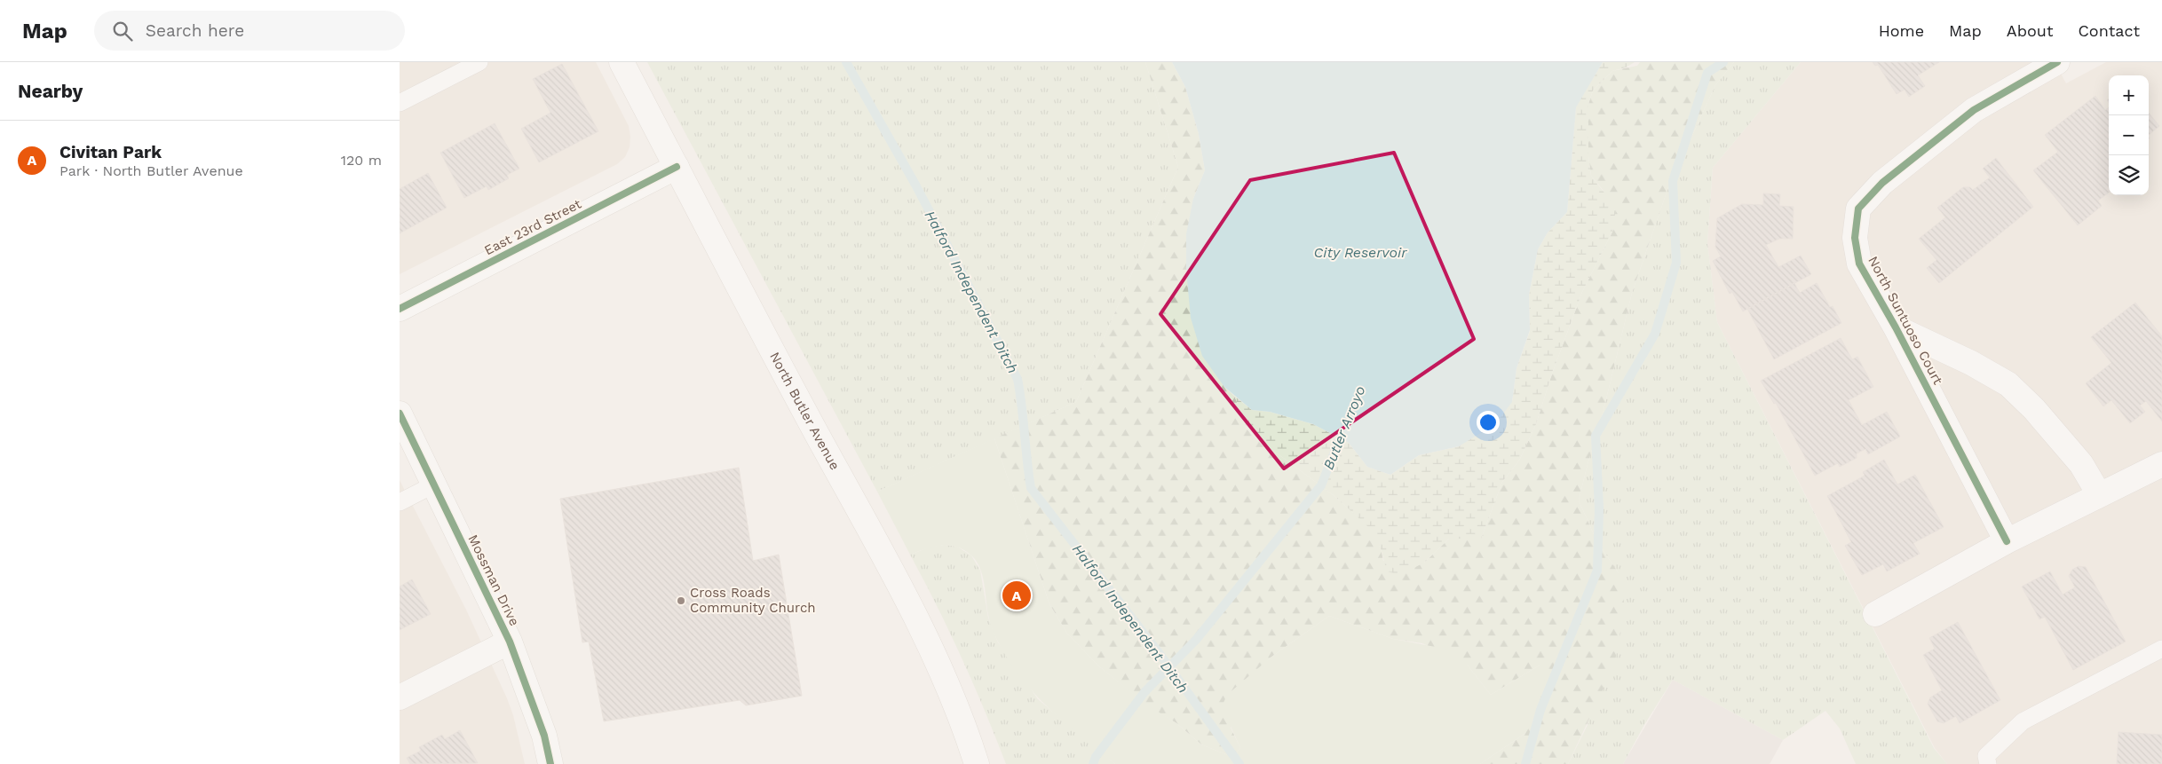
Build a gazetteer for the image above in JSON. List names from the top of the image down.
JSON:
{
  "streets": {
    "street": [
      "East 23rd Street",
      "North Suntuoso Court",
      "North Butler Avenue",
      "Mossman Drive"
    ]
  },
  "crossings": [
    ["East 23rd Street", "North Butler Avenue"]
  ],
  "water": ["City Reservoir", "Halford Independent Ditch", "Butler Arroyo"],
  "places": ["Cross Roads Community Church"],
  "page": {
    "header": "Map",
    "search": "Search here",
    "nav": [
      "Home",
      "Map",
      "About",
      "Contact"
    ],
    "heading": "Nearby",
    "map_buttons": ["+", "−"],
    "list": [
      {
        "mark": "A",
        "name": "Civitan Park",
        "note": "Park · North Butler Avenue",
        "value": "120 m"
      }
    ],
    "pins": "A"
  }
}
